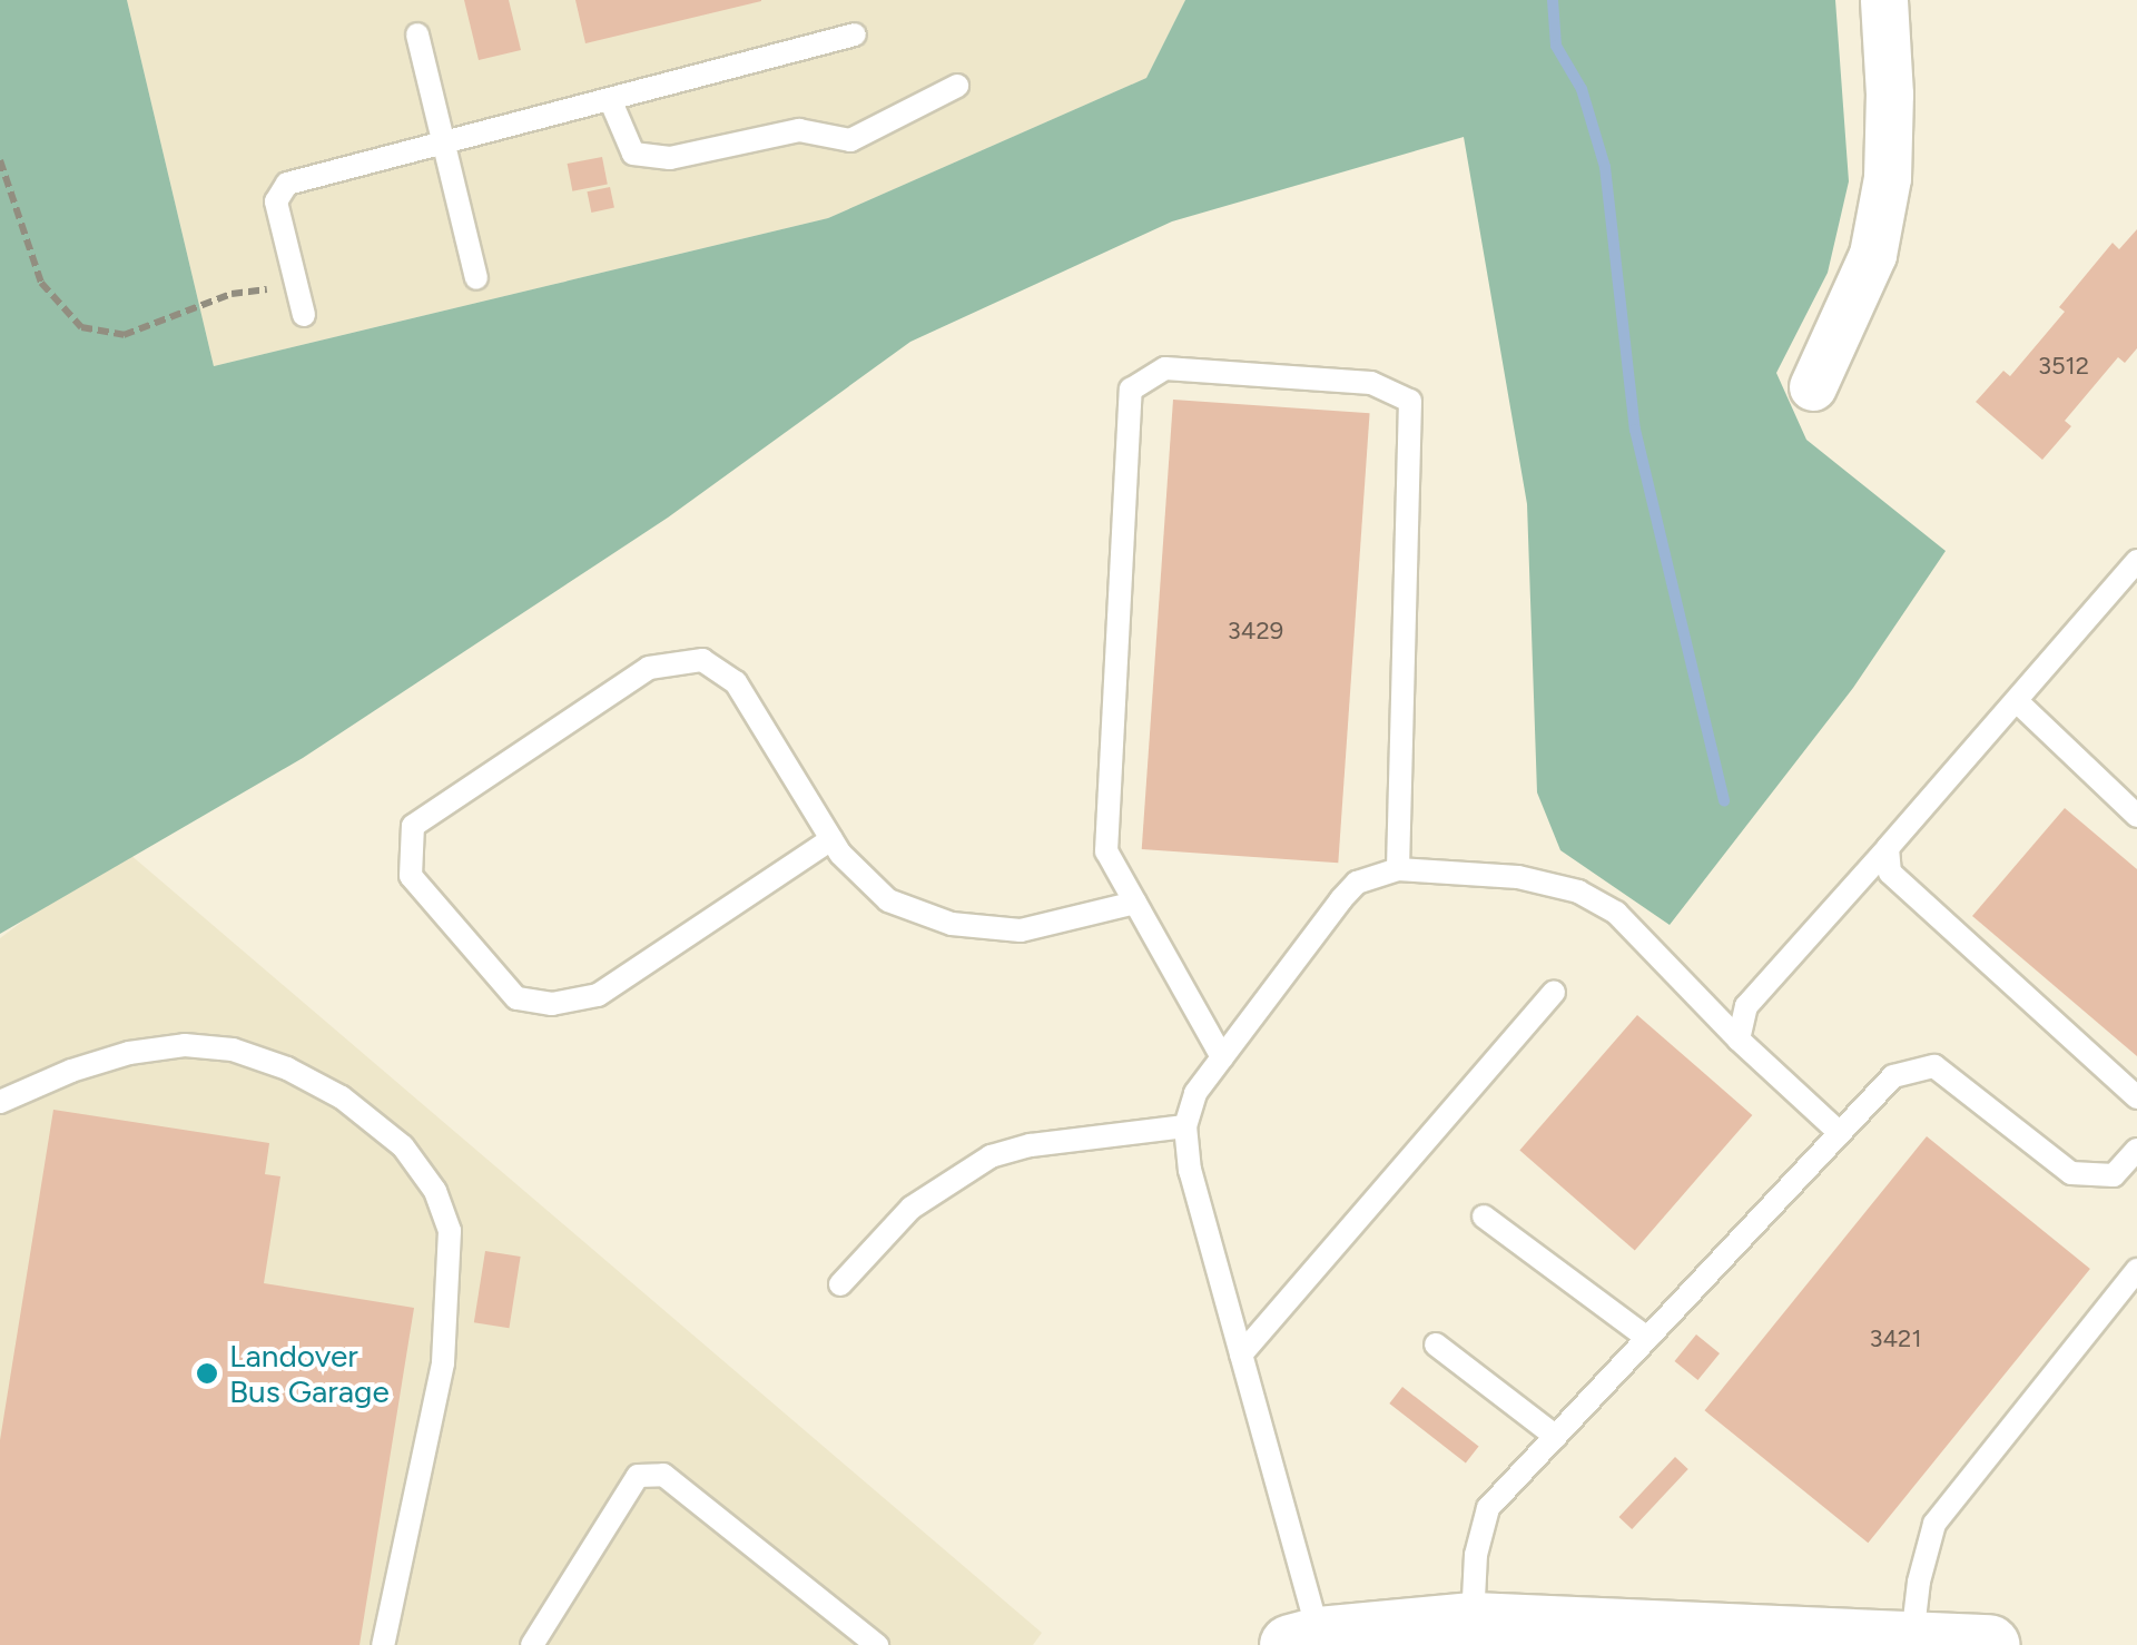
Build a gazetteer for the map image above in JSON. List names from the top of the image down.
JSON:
{
  "places": ["Landover Bus Garage"],
  "house_numbers": ["3512", "3429", "3421"]
}
